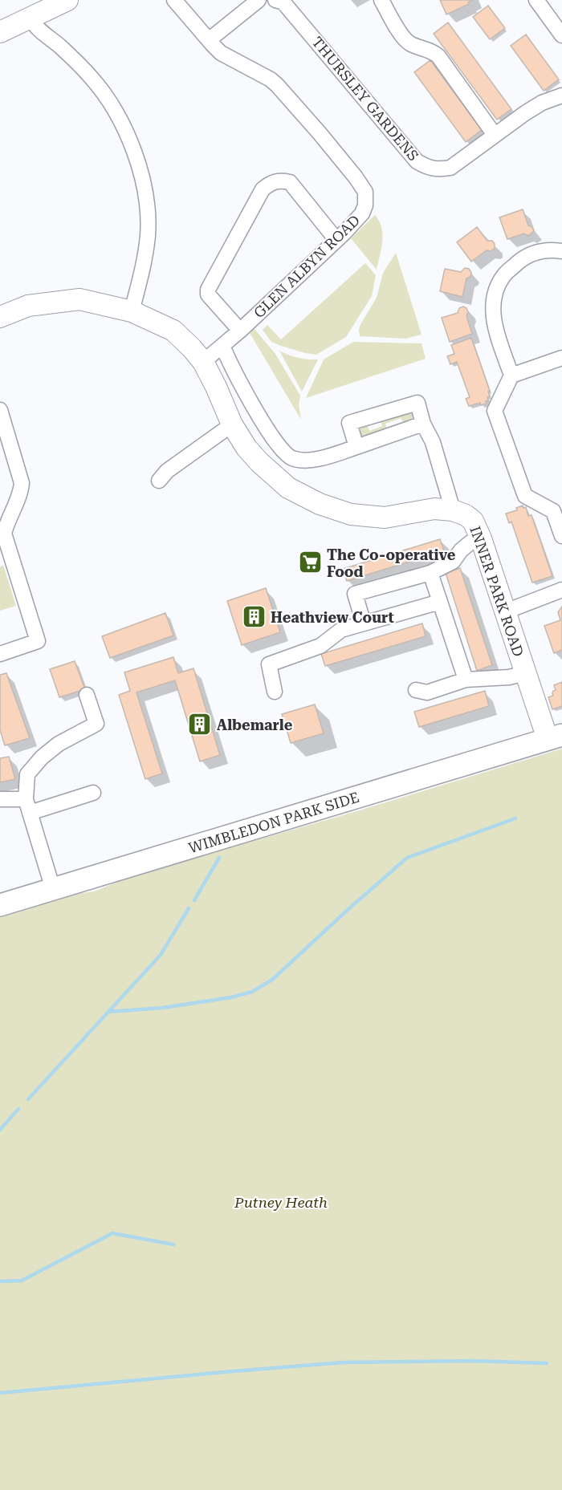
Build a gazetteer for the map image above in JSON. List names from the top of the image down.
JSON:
{
  "streets": {
    "main road": ["WIMBLEDON PARK SIDE"],
    "street": ["THURSLEY GARDENS", "GLEN ALBYN ROAD", "INNER PARK ROAD"]
  },
  "crossings": [
    ["GLEN ALBYN ROAD", "INNER PARK ROAD"],
    ["INNER PARK ROAD", "WIMBLEDON PARK SIDE"]
  ],
  "parks": ["Putney Heath"],
  "places": {
    "supermarket": ["The Co-operative Food"],
    "building": ["Heathview Court", "Albemarle"]
  }
}
